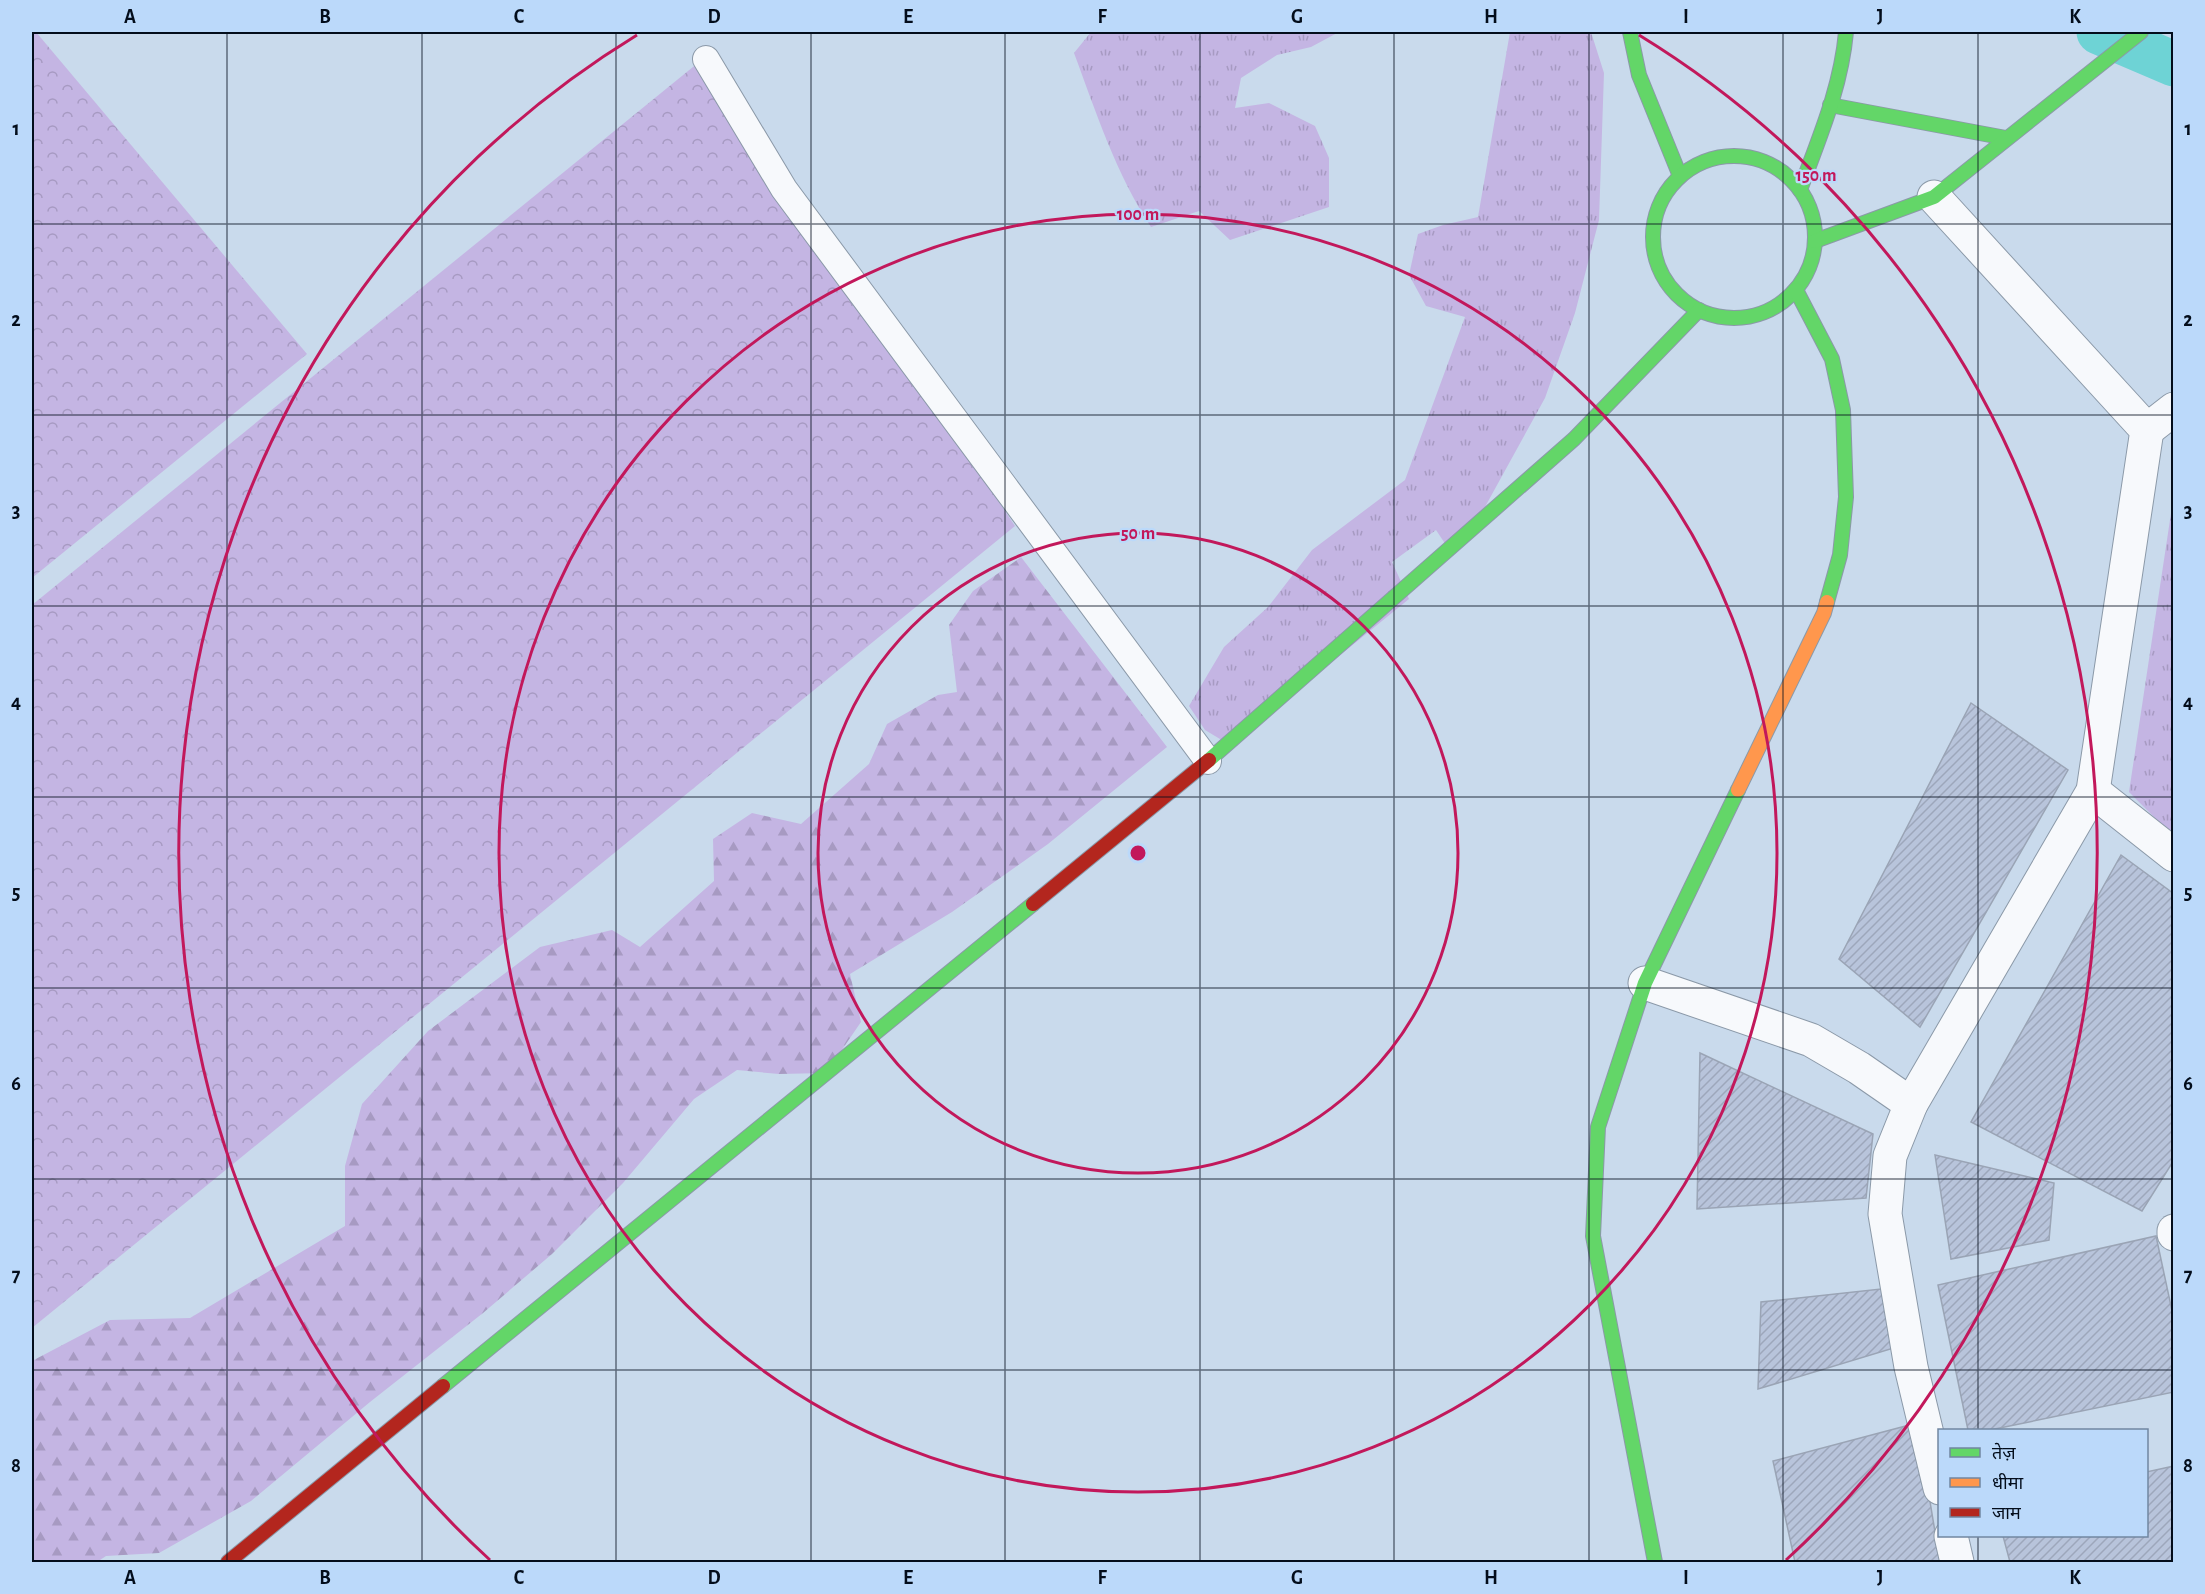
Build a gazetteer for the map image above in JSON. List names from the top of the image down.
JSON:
{
  "legend": ["तेज़", "धीमा", "जाम"],
  "grid": {
    "columns": [
      "A",
      "B",
      "C",
      "D",
      "E",
      "F",
      "G",
      "H",
      "I",
      "J",
      "K"
    ],
    "rows": [
      "1",
      "2",
      "3",
      "4",
      "5",
      "6",
      "7",
      "8"
    ]
  },
  "rings": ["150 m", "100 m", "50 m"]
}
